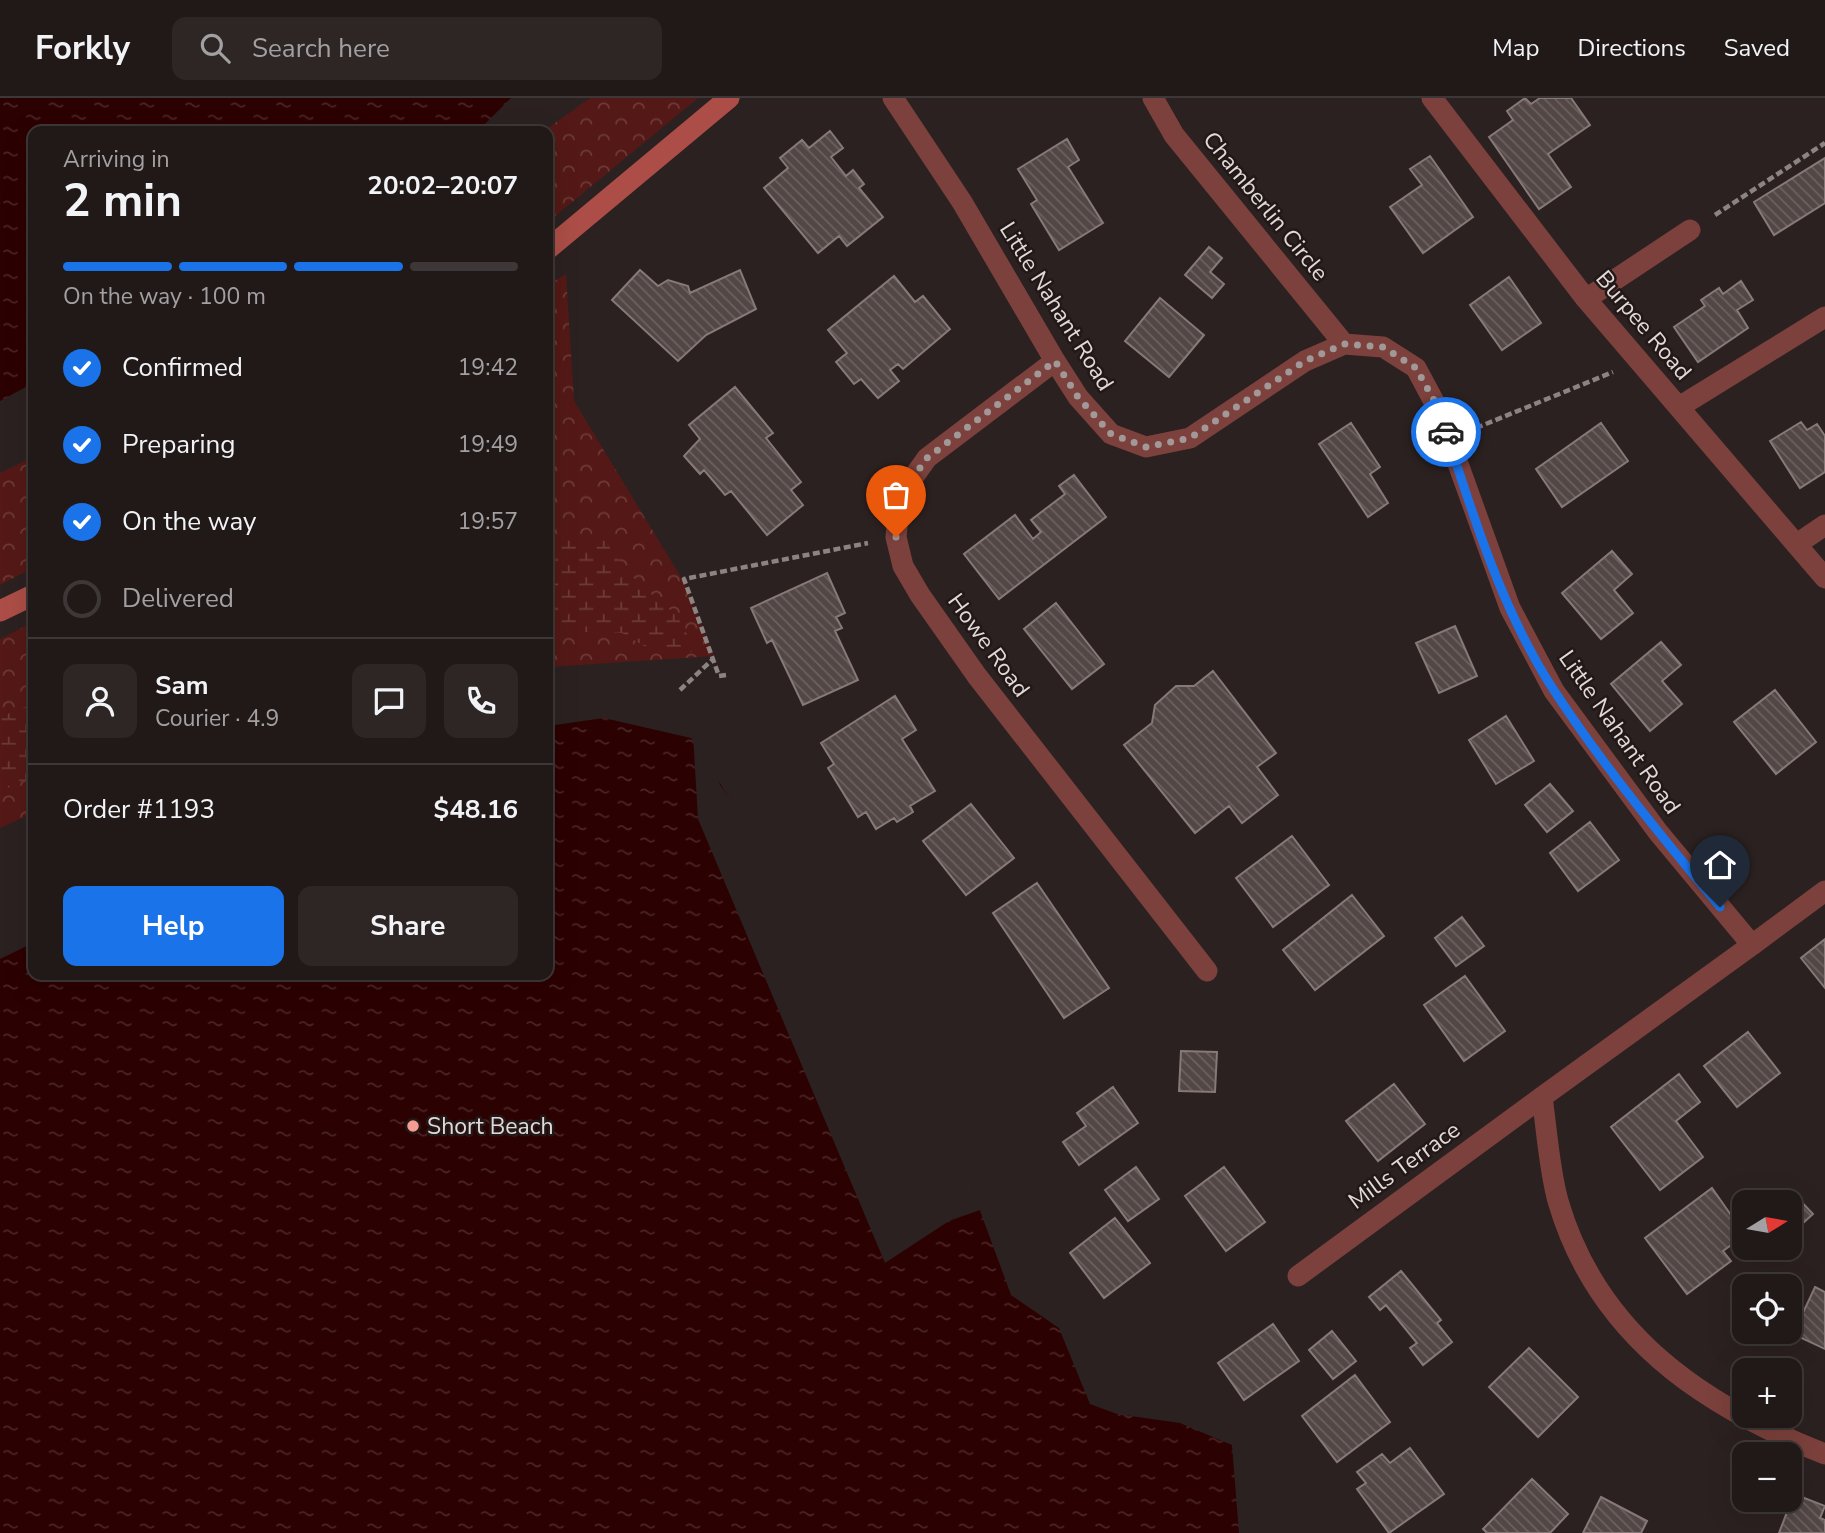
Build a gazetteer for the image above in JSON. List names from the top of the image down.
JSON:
{
  "streets": {
    "street": [
      "Chamberlin Circle",
      "Little Nahant Road",
      "Burpee Road",
      "Howe Road",
      "Mills Terrace"
    ]
  },
  "crossings": [
    ["Chamberlin Circle", "Little Nahant Road"],
    ["Little Nahant Road", "Howe Road"]
  ],
  "places": ["Short Beach"],
  "north": "right",
  "page": {
    "header": "Forkly",
    "search": "Search here",
    "nav": ["Map", "Directions", "Saved"],
    "heading": ["2 min", "Arriving in", "20:02–20:07"],
    "panel": [
      "Sam",
      "Courier · 4.9",
      "Order #1193",
      "$48.16"
    ],
    "bar": "On the way · 100 m",
    "list": [
      ["Confirmed", "19:42"],
      ["Preparing", "19:49"],
      ["On the way", "19:57"],
      "Delivered"
    ],
    "buttons": ["Help", "Share"],
    "map_buttons": ["+", "−"]
  }
}
